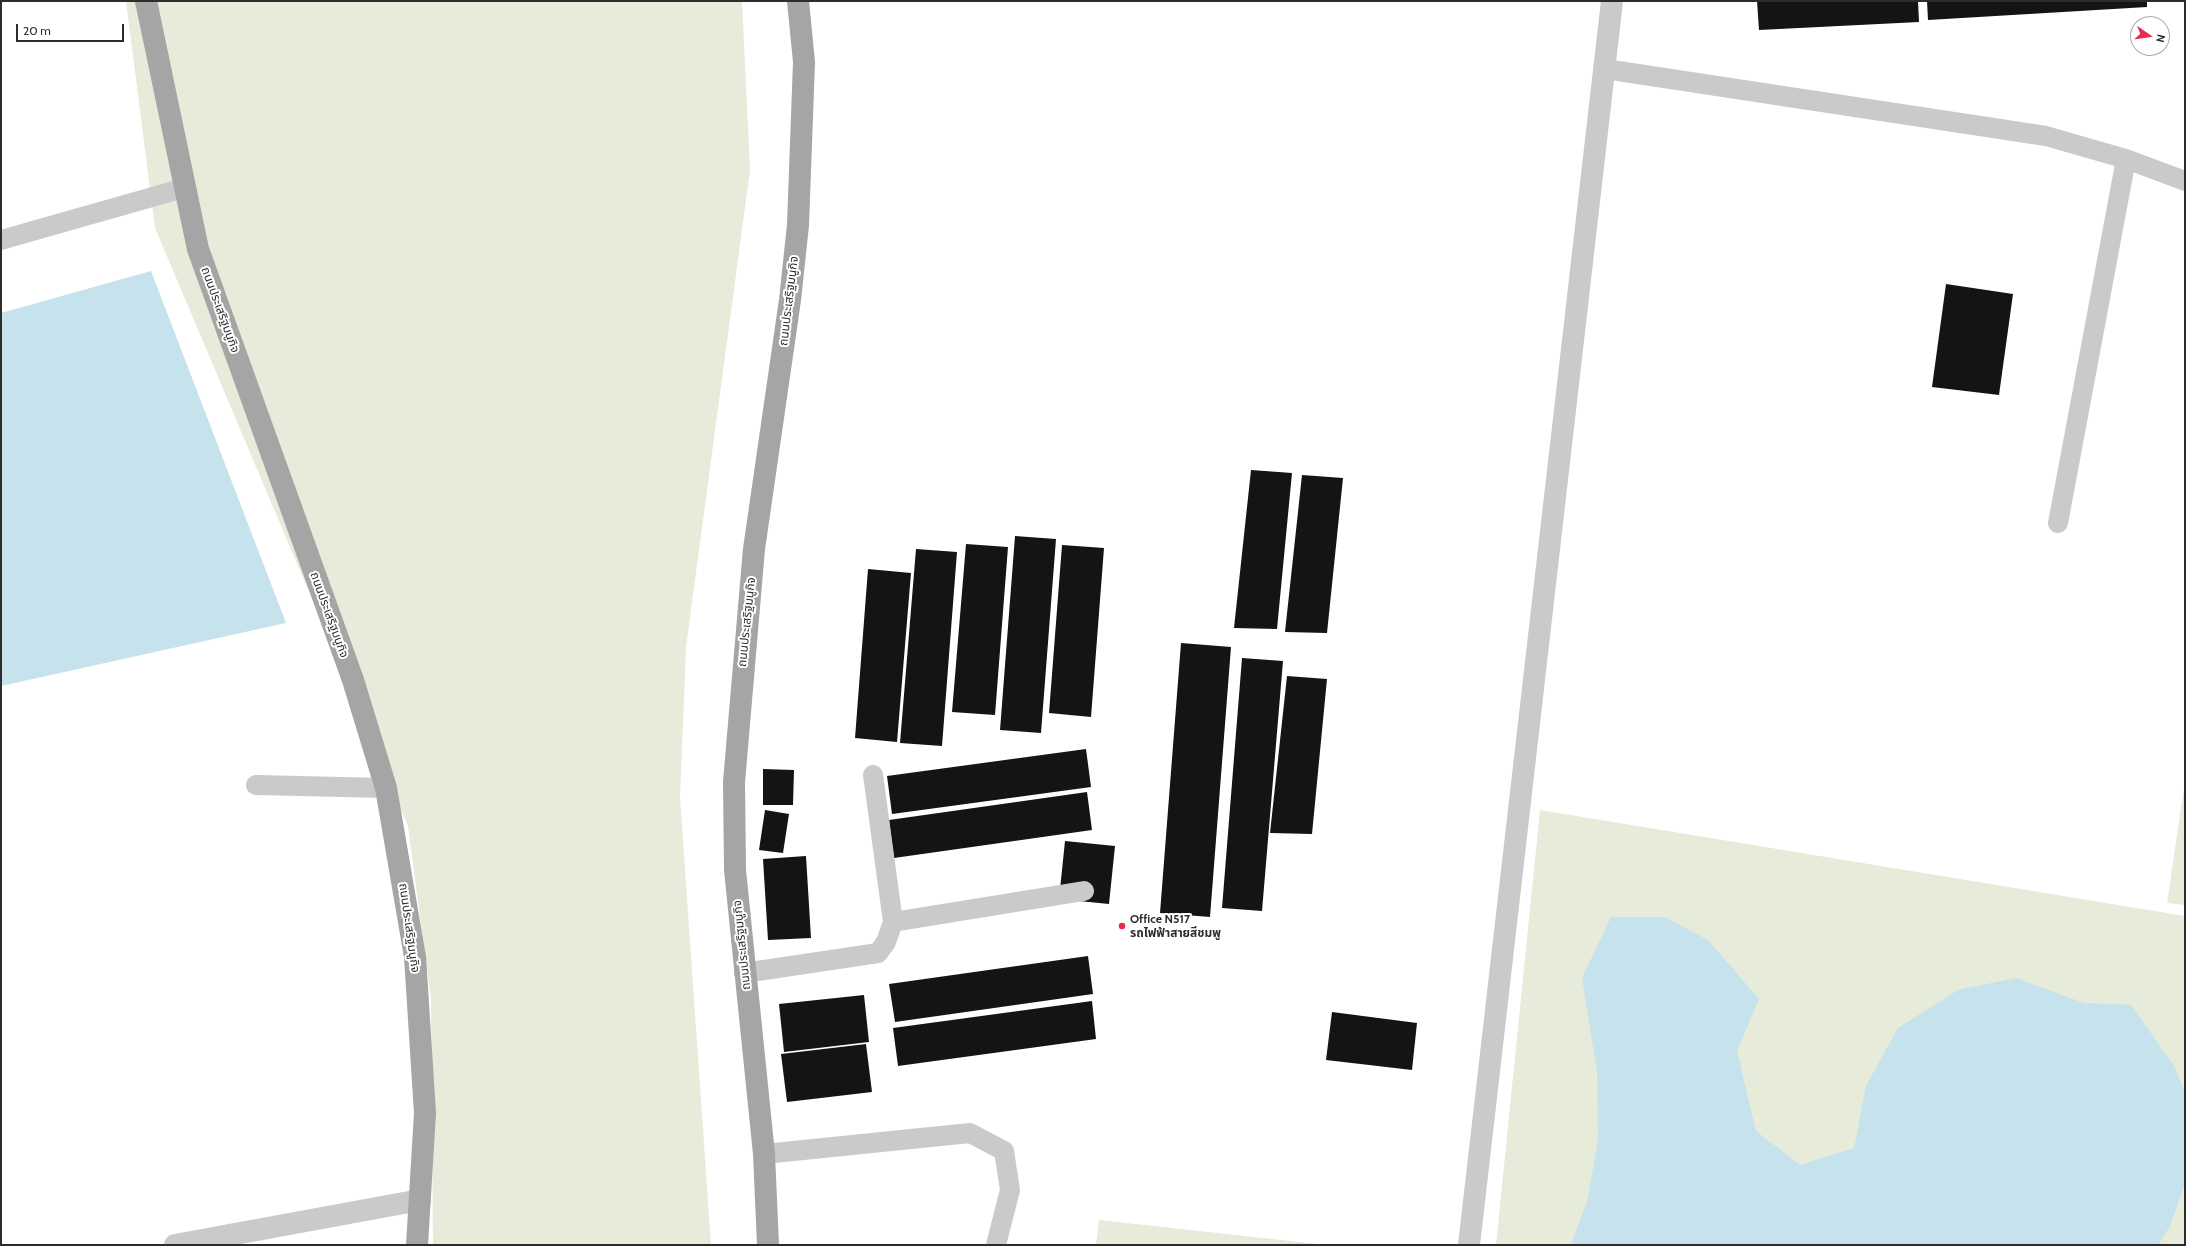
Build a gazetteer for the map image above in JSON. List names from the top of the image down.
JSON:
{
  "streets": {
    "main road": ["ถนนประเสริฐมนูกิจ"]
  },
  "places": ["Office N517 รถไฟฟ้าสายสีชมพู"],
  "scale_bar": "20 m",
  "north": "right"
}
